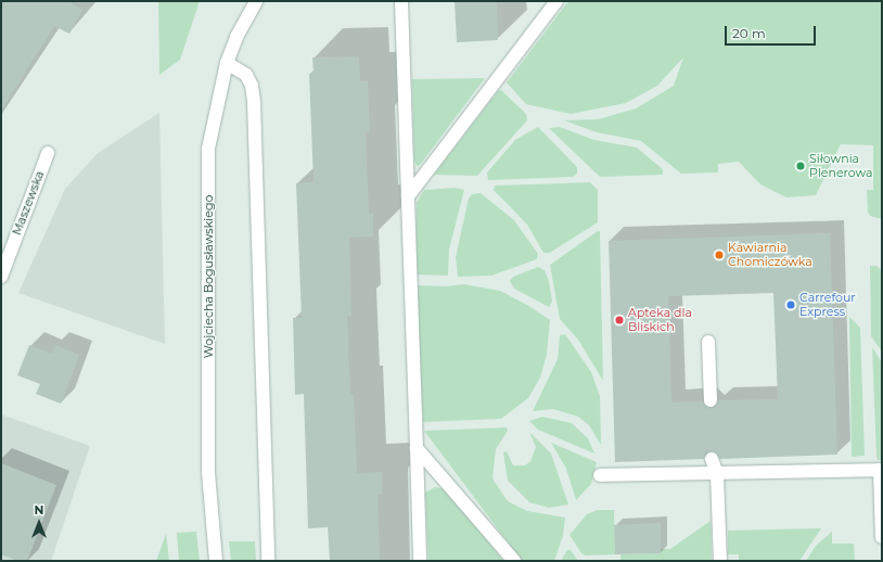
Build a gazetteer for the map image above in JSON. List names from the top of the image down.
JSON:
{
  "streets": {
    "street": ["Maszewska", "Wojciecha Bogusławskiego"]
  },
  "places": [
    "Siłownia Plenerowa",
    "Kawiarnia Chomiczówka",
    "Carrefour Express",
    "Apteka dla Bliskich"
  ],
  "scale_bar": "20 m",
  "north": "top"
}
